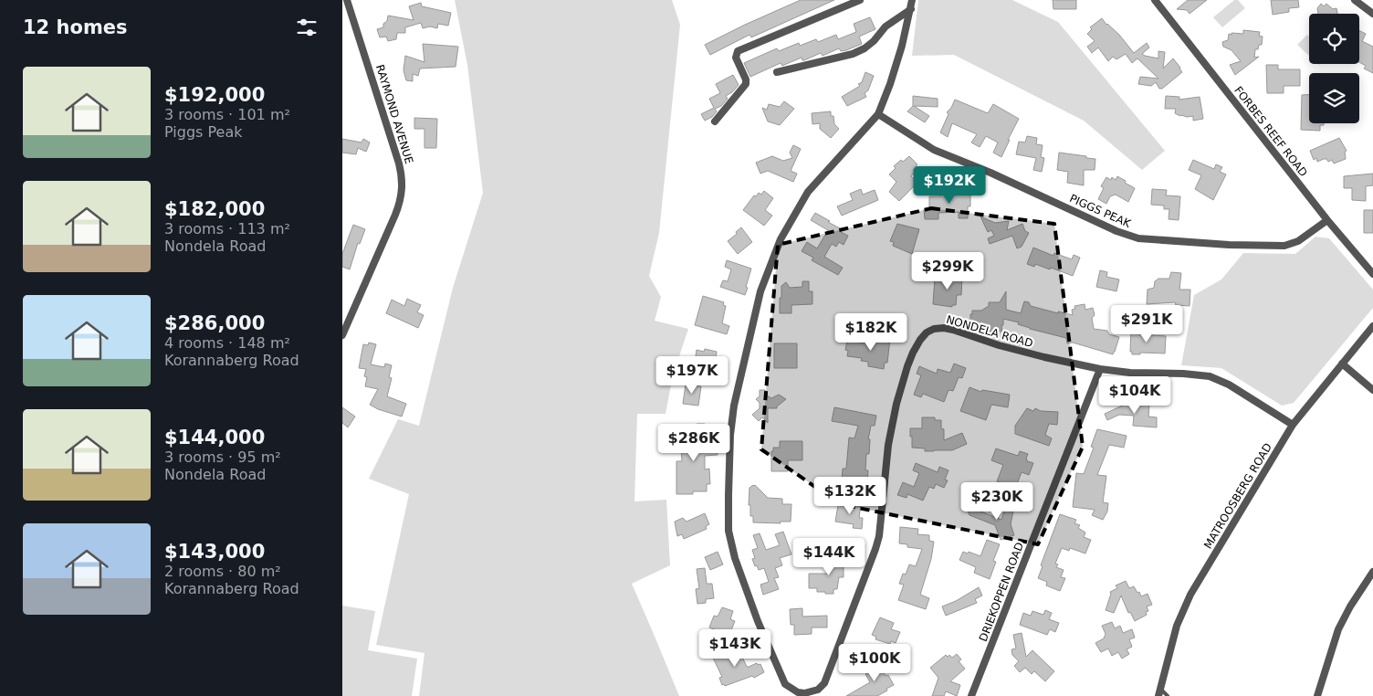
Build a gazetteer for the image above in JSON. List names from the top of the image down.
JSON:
{
  "streets": {
    "street": [
      "RAYMOND AVENUE",
      "FORBES REEF ROAD",
      "PIGGS PEAK",
      "NONDELA ROAD",
      "MATROOSBERG ROAD",
      "DRIEKOPPEN ROAD"
    ]
  },
  "crossings": [
    ["FORBES REEF ROAD", "PIGGS PEAK"],
    ["PIGGS PEAK", "NONDELA ROAD"],
    ["NONDELA ROAD", "MATROOSBERG ROAD"],
    ["NONDELA ROAD", "DRIEKOPPEN ROAD"]
  ],
  "page": {
    "heading": "12 homes",
    "list": [
      {
        "name": "$192,000",
        "note": "3 rooms · 101 m² · Piggs Peak"
      },
      {
        "name": "$182,000",
        "note": "3 rooms · 113 m² · Nondela Road"
      },
      {
        "name": "$286,000",
        "note": "4 rooms · 148 m² · Korannaberg Road"
      },
      {
        "name": "$144,000",
        "note": "3 rooms · 95 m² · Nondela Road"
      },
      {
        "name": "$143,000",
        "note": "2 rooms · 80 m² · Korannaberg Road"
      }
    ],
    "price": [
      "$192K",
      "$299K",
      "$291K",
      "$182K",
      "$197K",
      "$104K",
      "$286K",
      "$132K",
      "$230K",
      "$144K",
      "$143K",
      "$100K"
    ]
  }
}
